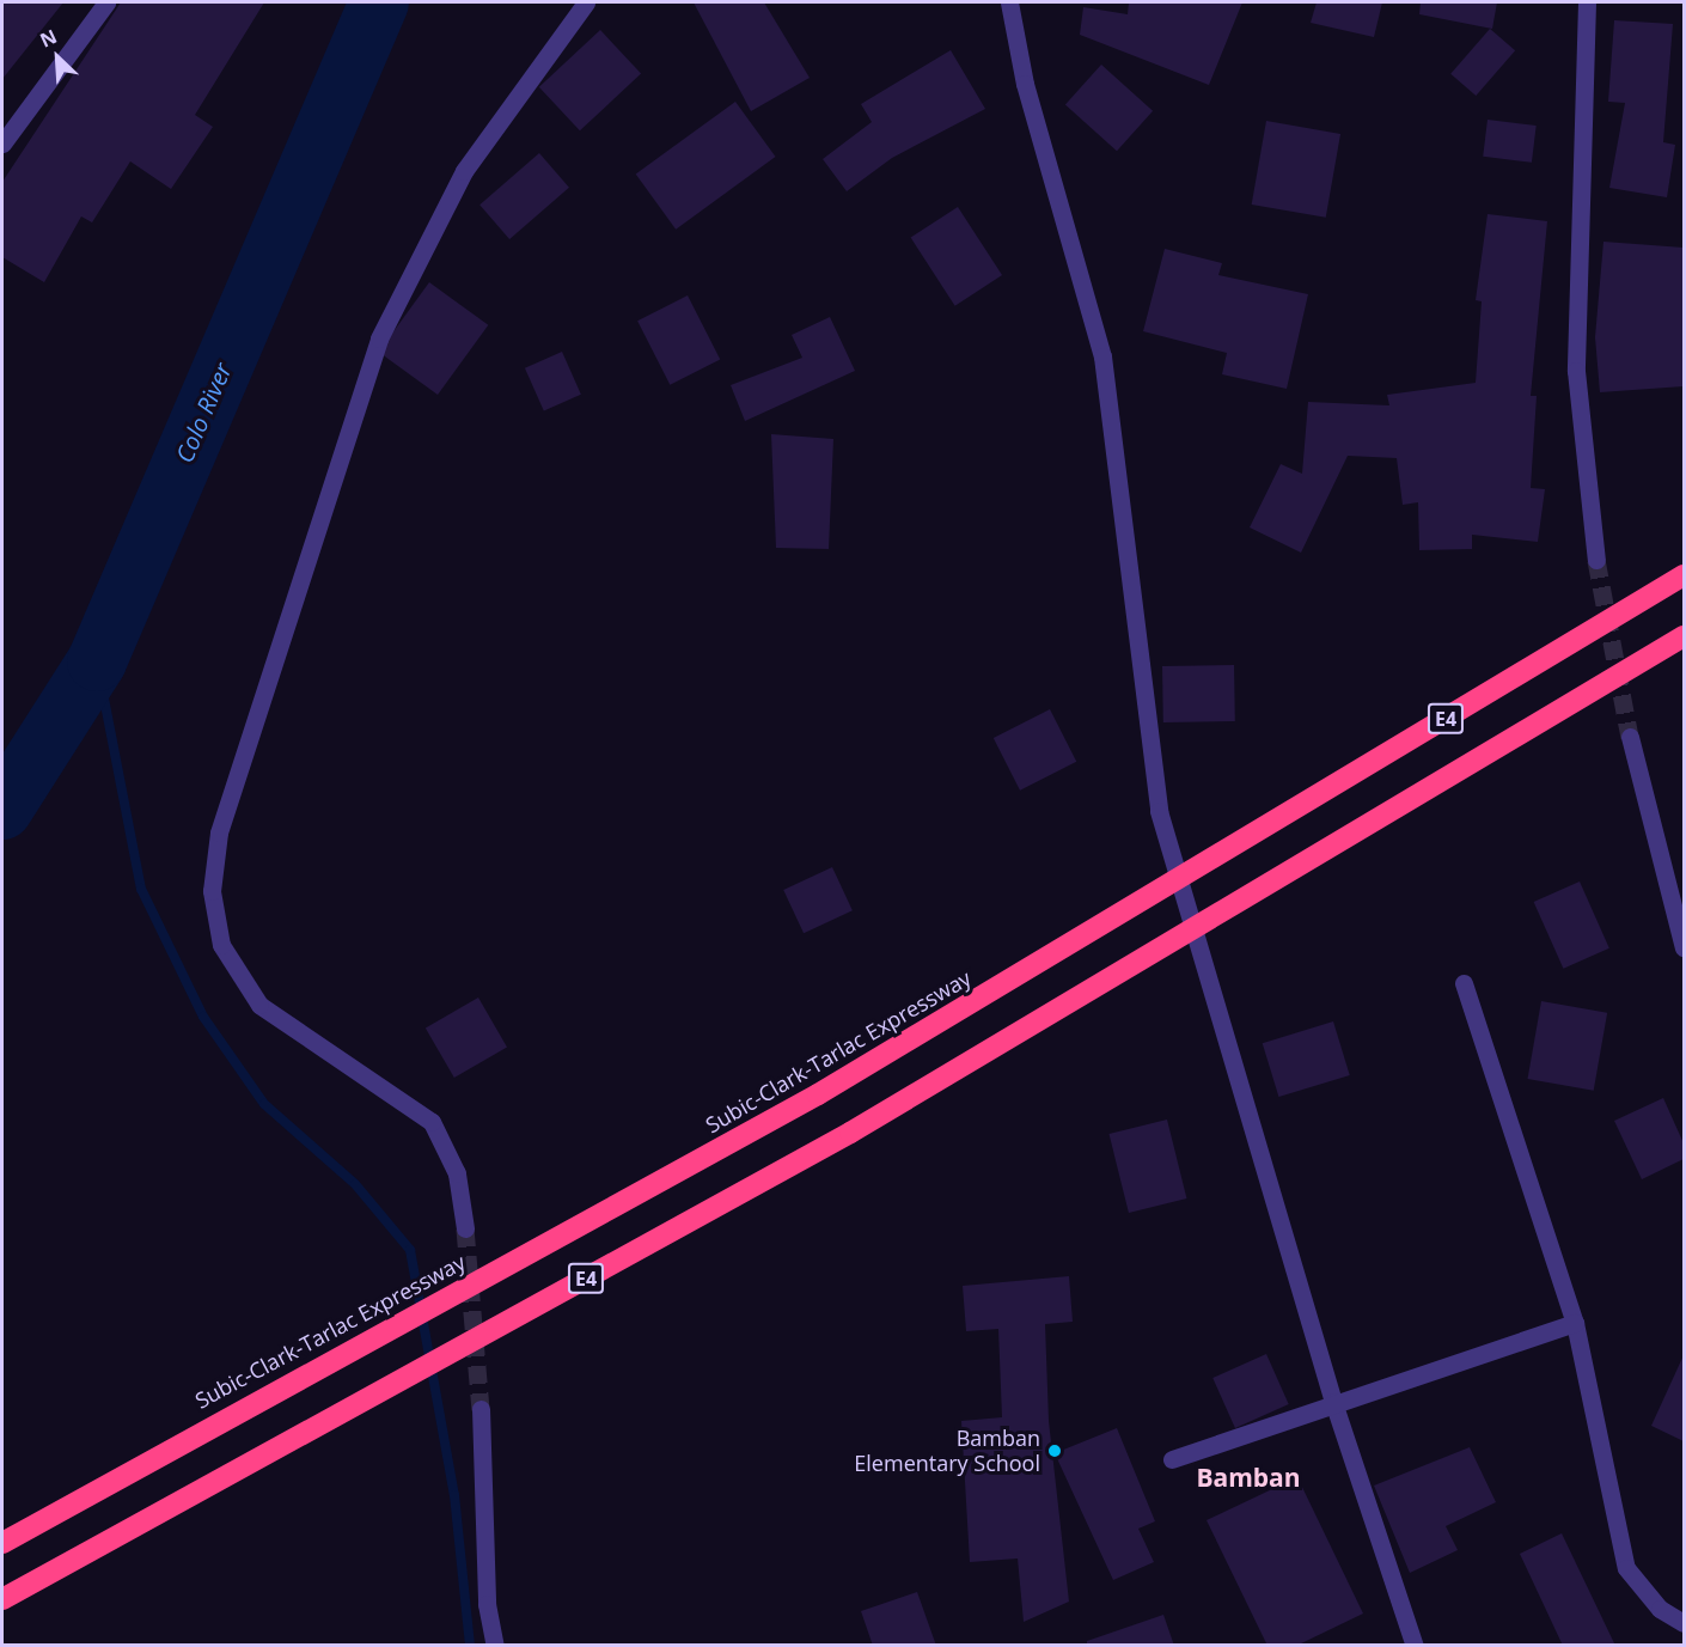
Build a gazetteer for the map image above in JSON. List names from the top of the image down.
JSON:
{
  "streets": {
    "highway": ["E4", "Subic-Clark-Tarlac Expressway"]
  },
  "districts": ["Bamban"],
  "water": ["Colo River"],
  "places": ["Bamban Elementary School"],
  "north": "top left"
}
